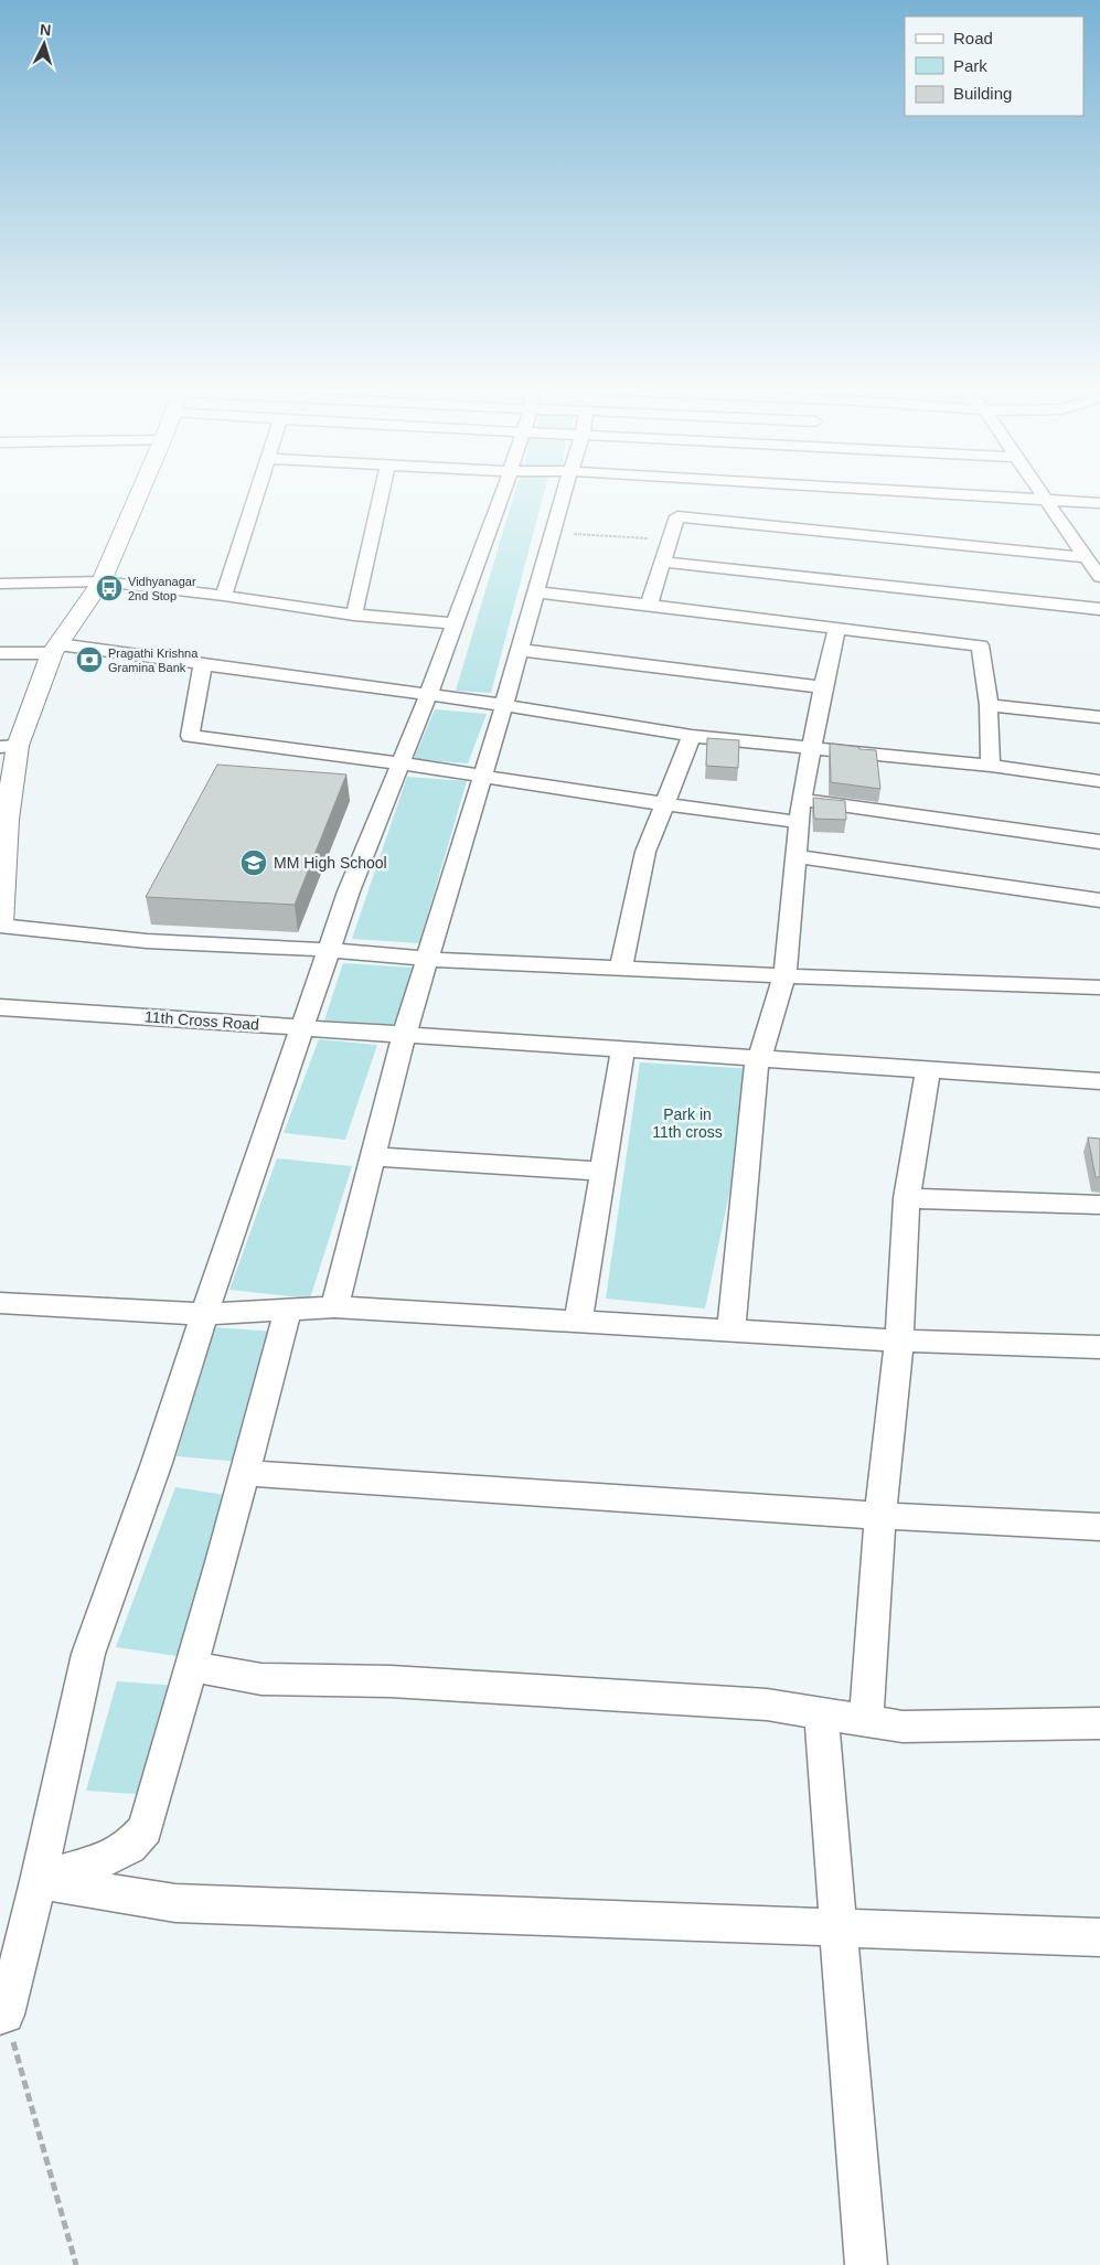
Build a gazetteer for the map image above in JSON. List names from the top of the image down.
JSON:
{
  "streets": {
    "street": ["11th Cross Road"]
  },
  "parks": ["Park in 11th cross"],
  "places": {
    "bus stop": ["Vidhyanagar 2nd Stop"],
    "bank": ["Pragathi Krishna Gramina Bank"],
    "school or university": ["MM High School"]
  },
  "legend": ["Road", "Park", "Building"],
  "north": "top"
}
